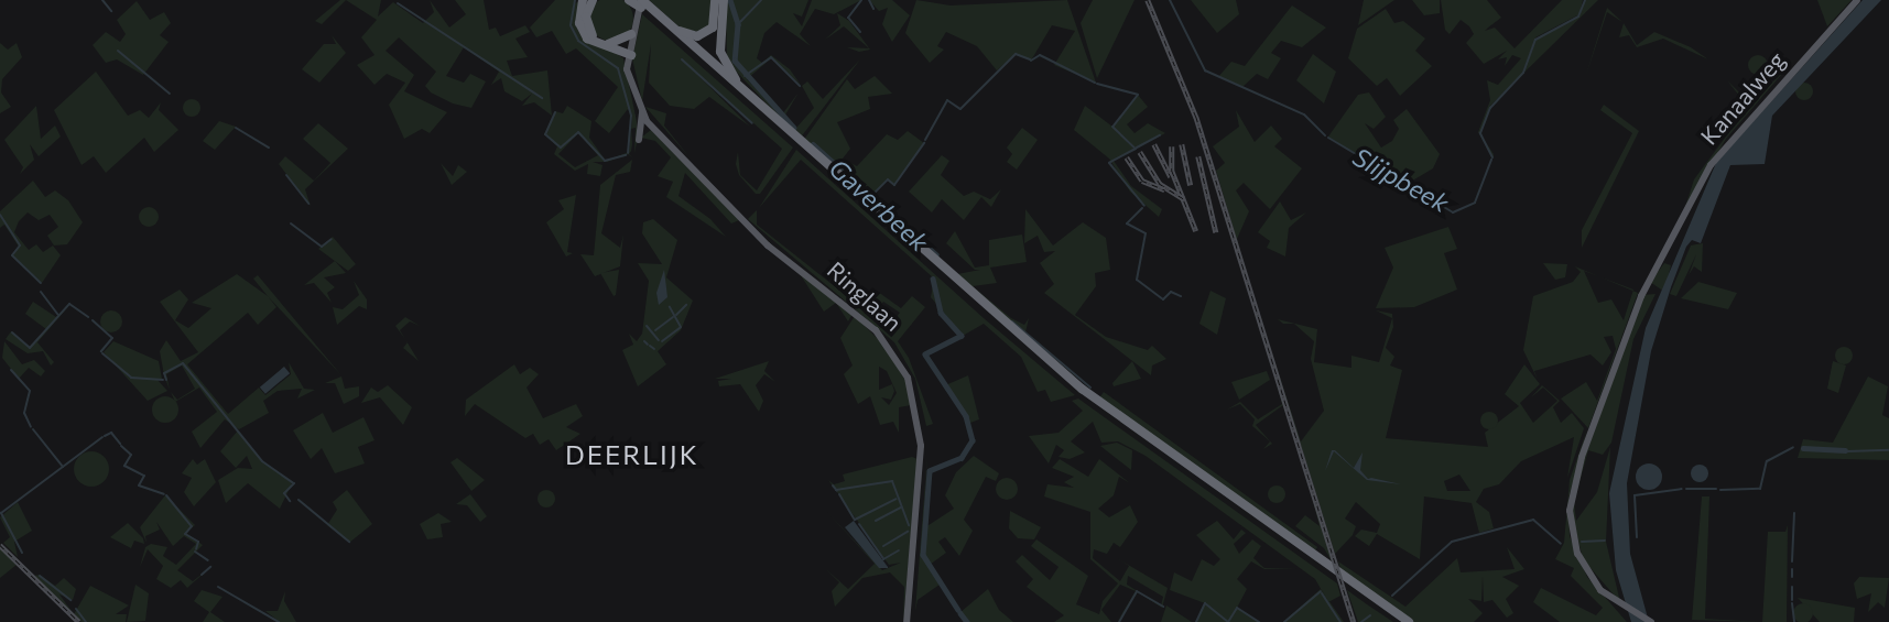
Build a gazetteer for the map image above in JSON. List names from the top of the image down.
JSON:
{
  "streets": {
    "main road": ["Kanaalweg", "Ringlaan"]
  },
  "districts": ["DEERLIJK"],
  "water": ["Slijpbeek", "Gaverbeek"]
}
